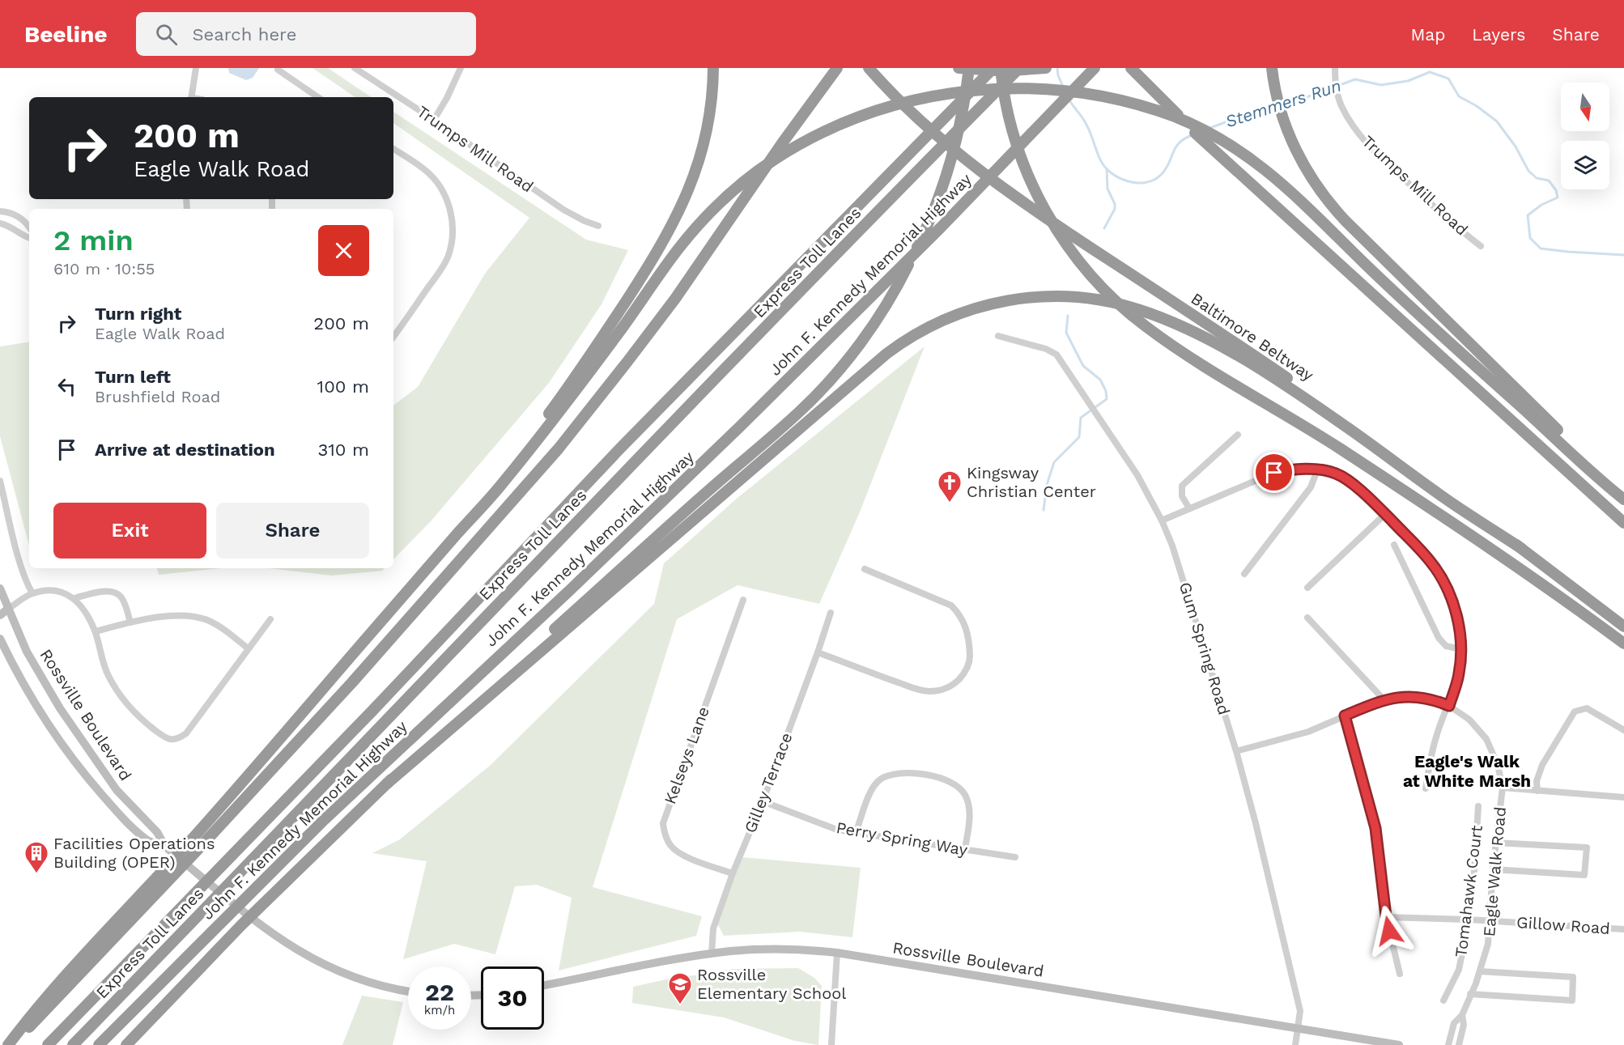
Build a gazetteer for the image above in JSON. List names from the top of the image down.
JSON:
{
  "streets": {
    "highway": ["Express Toll Lanes", "John F. Kennedy Memorial Highway", "Baltimore Beltway"],
    "main road": ["Rossville Boulevard"],
    "street": [
      "Trumps Mill Road",
      "Gum Spring Road",
      "Kelseys Lane",
      "Gilley Terrace",
      "Perry Spring Way",
      "Eagle Walk Road",
      "Tomahawk Court",
      "Gillow Road"
    ]
  },
  "crossings": [
    ["Gum Spring Road", "Rossville Boulevard"],
    ["Gum Spring Road", "Eagle Walk Road"],
    ["Rossville Boulevard", "Gilley Terrace"],
    ["Kelseys Lane", "Gilley Terrace"],
    ["Gilley Terrace", "Perry Spring Way"],
    ["Eagle Walk Road", "Gillow Road"],
    ["Tomahawk Court", "Gillow Road"]
  ],
  "districts": ["Eagle's Walk at White Marsh"],
  "water": ["Stemmers Run"],
  "places": {
    "church": ["Kingsway Christian Center"],
    "building": ["Facilities Operations Building (OPER)"],
    "school or university": ["Rossville Elementary School"]
  },
  "north": "bottom",
  "page": {
    "header": "Beeline",
    "search": "Search here",
    "nav": ["Map", "Layers", "Share"],
    "turn": ["200 m", "Eagle Walk Road"],
    "heading": ["2 min", "610 m · 10:55"],
    "list": [
      {
        "name": "Turn right",
        "note": "Eagle Walk Road",
        "value": "200 m"
      },
      {
        "name": "Turn left",
        "note": "Brushfield Road",
        "value": "100 m"
      },
      {
        "name": "Arrive at destination",
        "value": "310 m"
      }
    ],
    "buttons": ["Exit", "Share"],
    "speed": "22 km/h",
    "limit": "30"
  }
}
